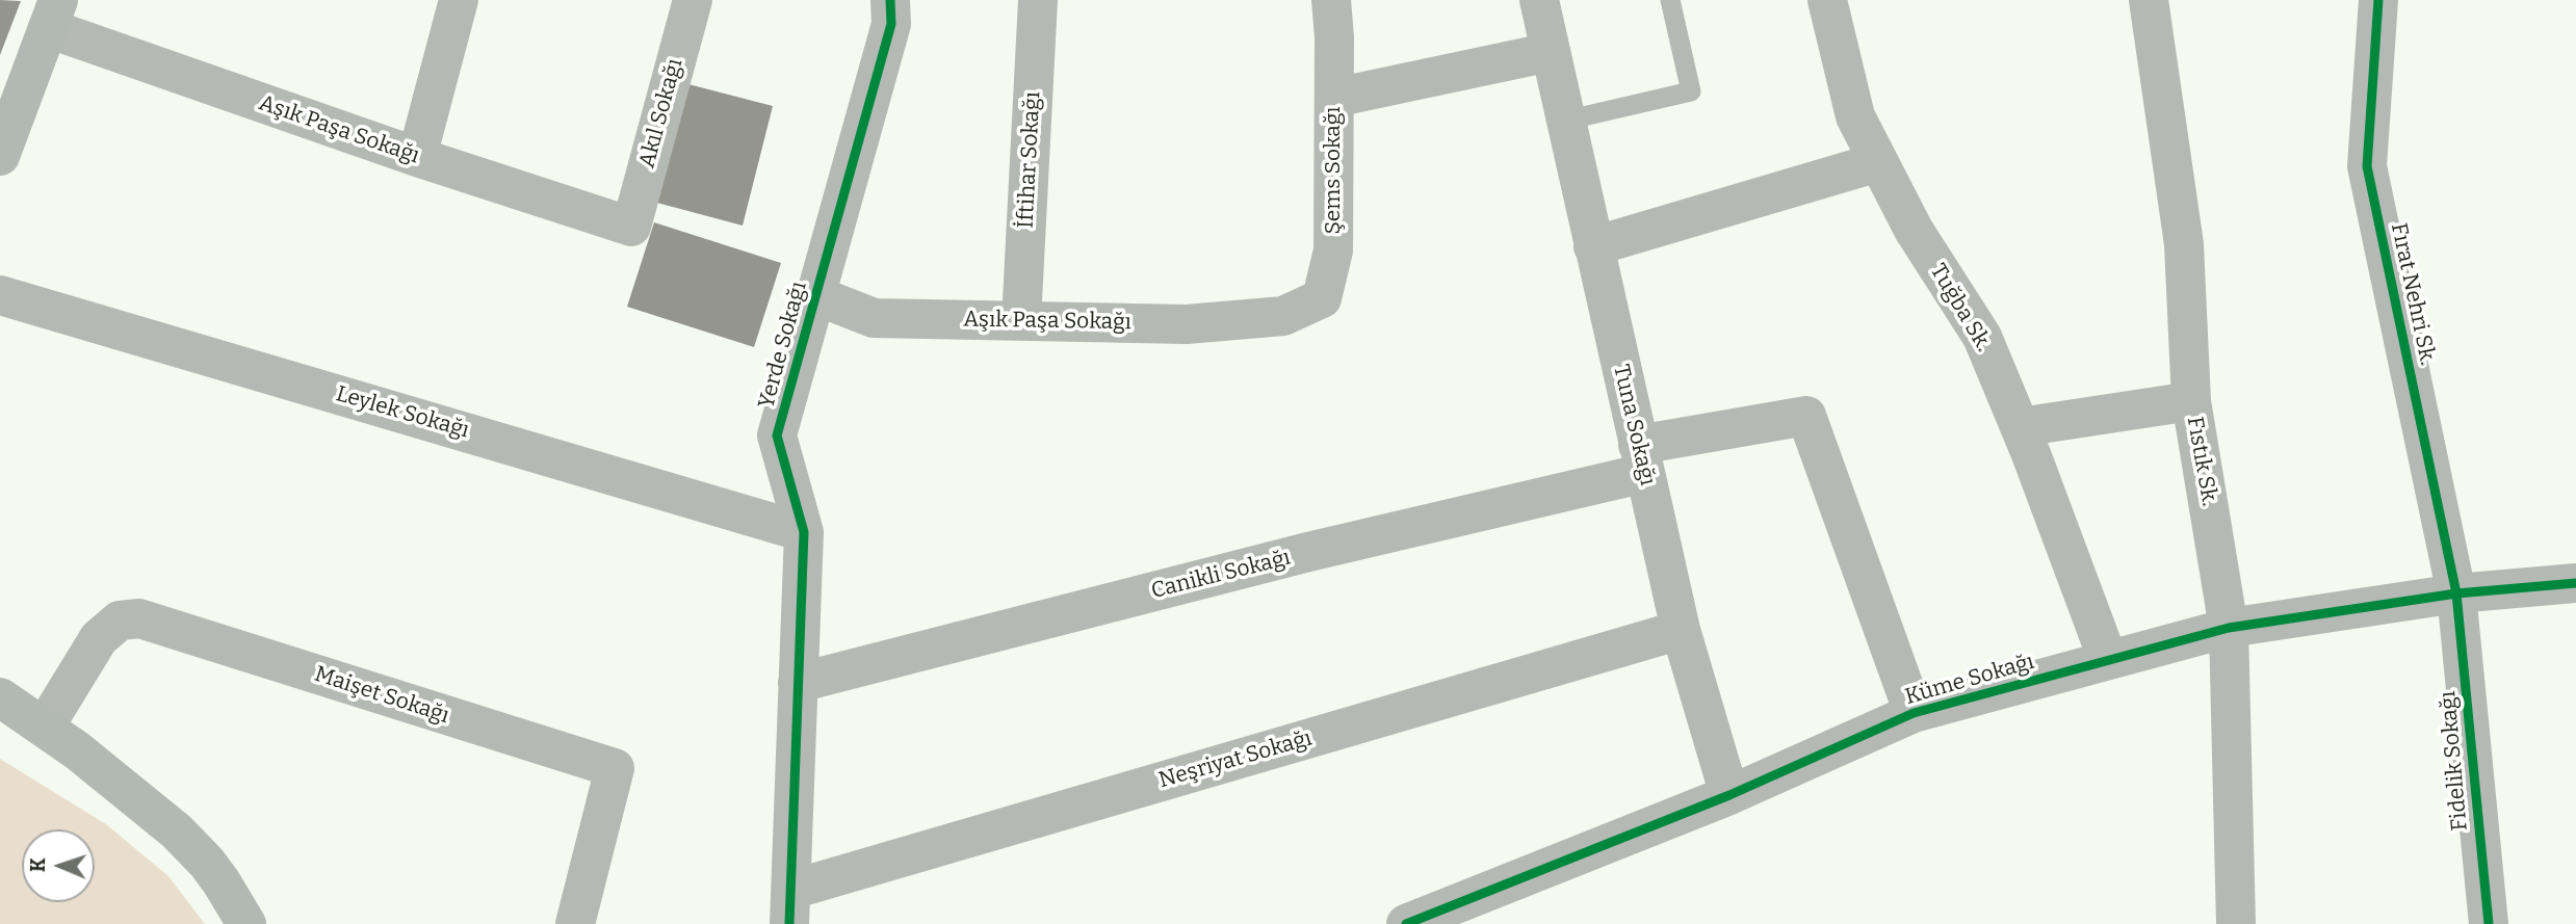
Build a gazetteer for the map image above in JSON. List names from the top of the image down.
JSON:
{
  "streets": {
    "street": [
      "Akıl Sokağı",
      "Aşık Paşa Sokağı",
      "İftihar Sokağı",
      "Şems Sokağı",
      "Fırat Nehri Sk.",
      "Tuğba Sk.",
      "Yerde Sokağı",
      "Leylek Sokağı",
      "Tuna Sokağı",
      "Fıstık Sk.",
      "Canikli Sokağı",
      "Küme Sokağı",
      "Maişet Sokağı",
      "Neşriyat Sokağı",
      "Fidelik Sokağı"
    ]
  },
  "crossings": [
    ["Akıl Sokağı", "Aşık Paşa Sokağı"],
    ["Aşık Paşa Sokağı", "İftihar Sokağı"],
    ["Aşık Paşa Sokağı", "Şems Sokağı"],
    ["Aşık Paşa Sokağı", "Yerde Sokağı"],
    ["Fırat Nehri Sk.", "Küme Sokağı"],
    ["Fırat Nehri Sk.", "Fidelik Sokağı"],
    ["Tuğba Sk.", "Küme Sokağı"],
    ["Yerde Sokağı", "Leylek Sokağı"],
    ["Yerde Sokağı", "Canikli Sokağı"],
    ["Yerde Sokağı", "Neşriyat Sokağı"],
    ["Tuna Sokağı", "Canikli Sokağı"],
    ["Tuna Sokağı", "Küme Sokağı"],
    ["Tuna Sokağı", "Neşriyat Sokağı"],
    ["Fıstık Sk.", "Küme Sokağı"],
    ["Canikli Sokağı", "Küme Sokağı"],
    ["Küme Sokağı", "Fidelik Sokağı"]
  ],
  "north": "left"
}
